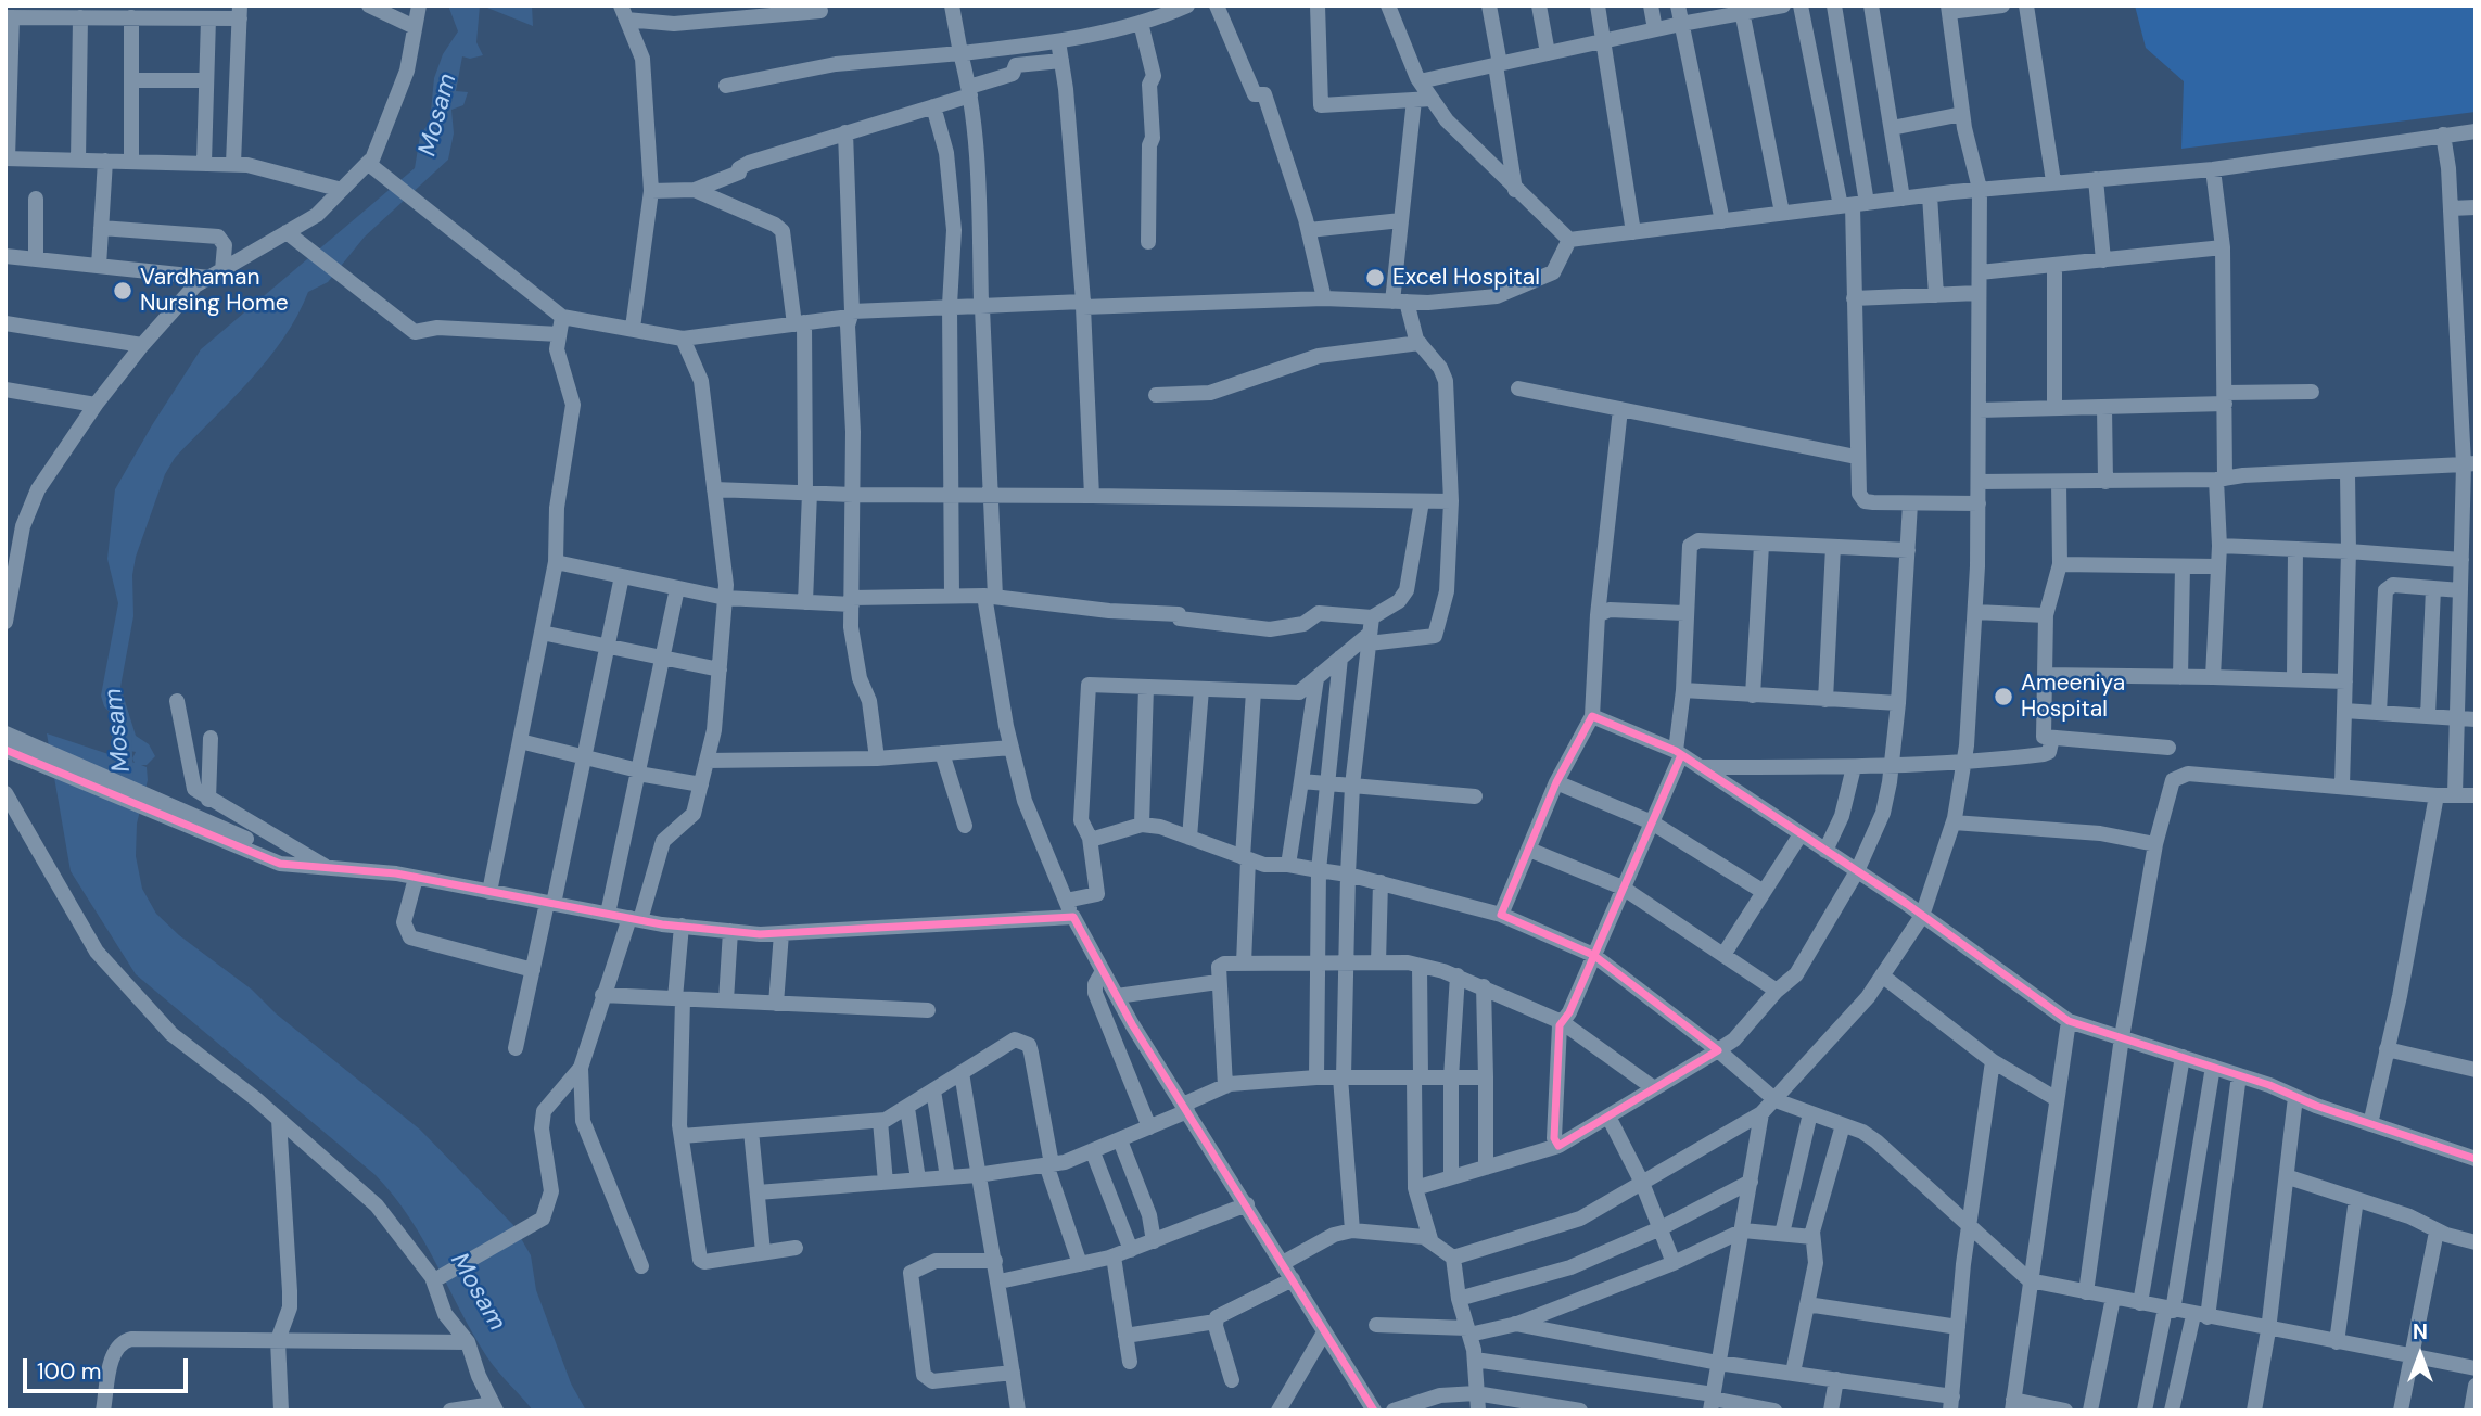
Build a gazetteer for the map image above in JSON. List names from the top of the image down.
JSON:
{
  "water": ["Mosam"],
  "places": ["Excel Hospital", "Vardhaman Nursing Home", "Ameeniya Hospital"],
  "scale_bar": "100 m",
  "north": "top"
}
